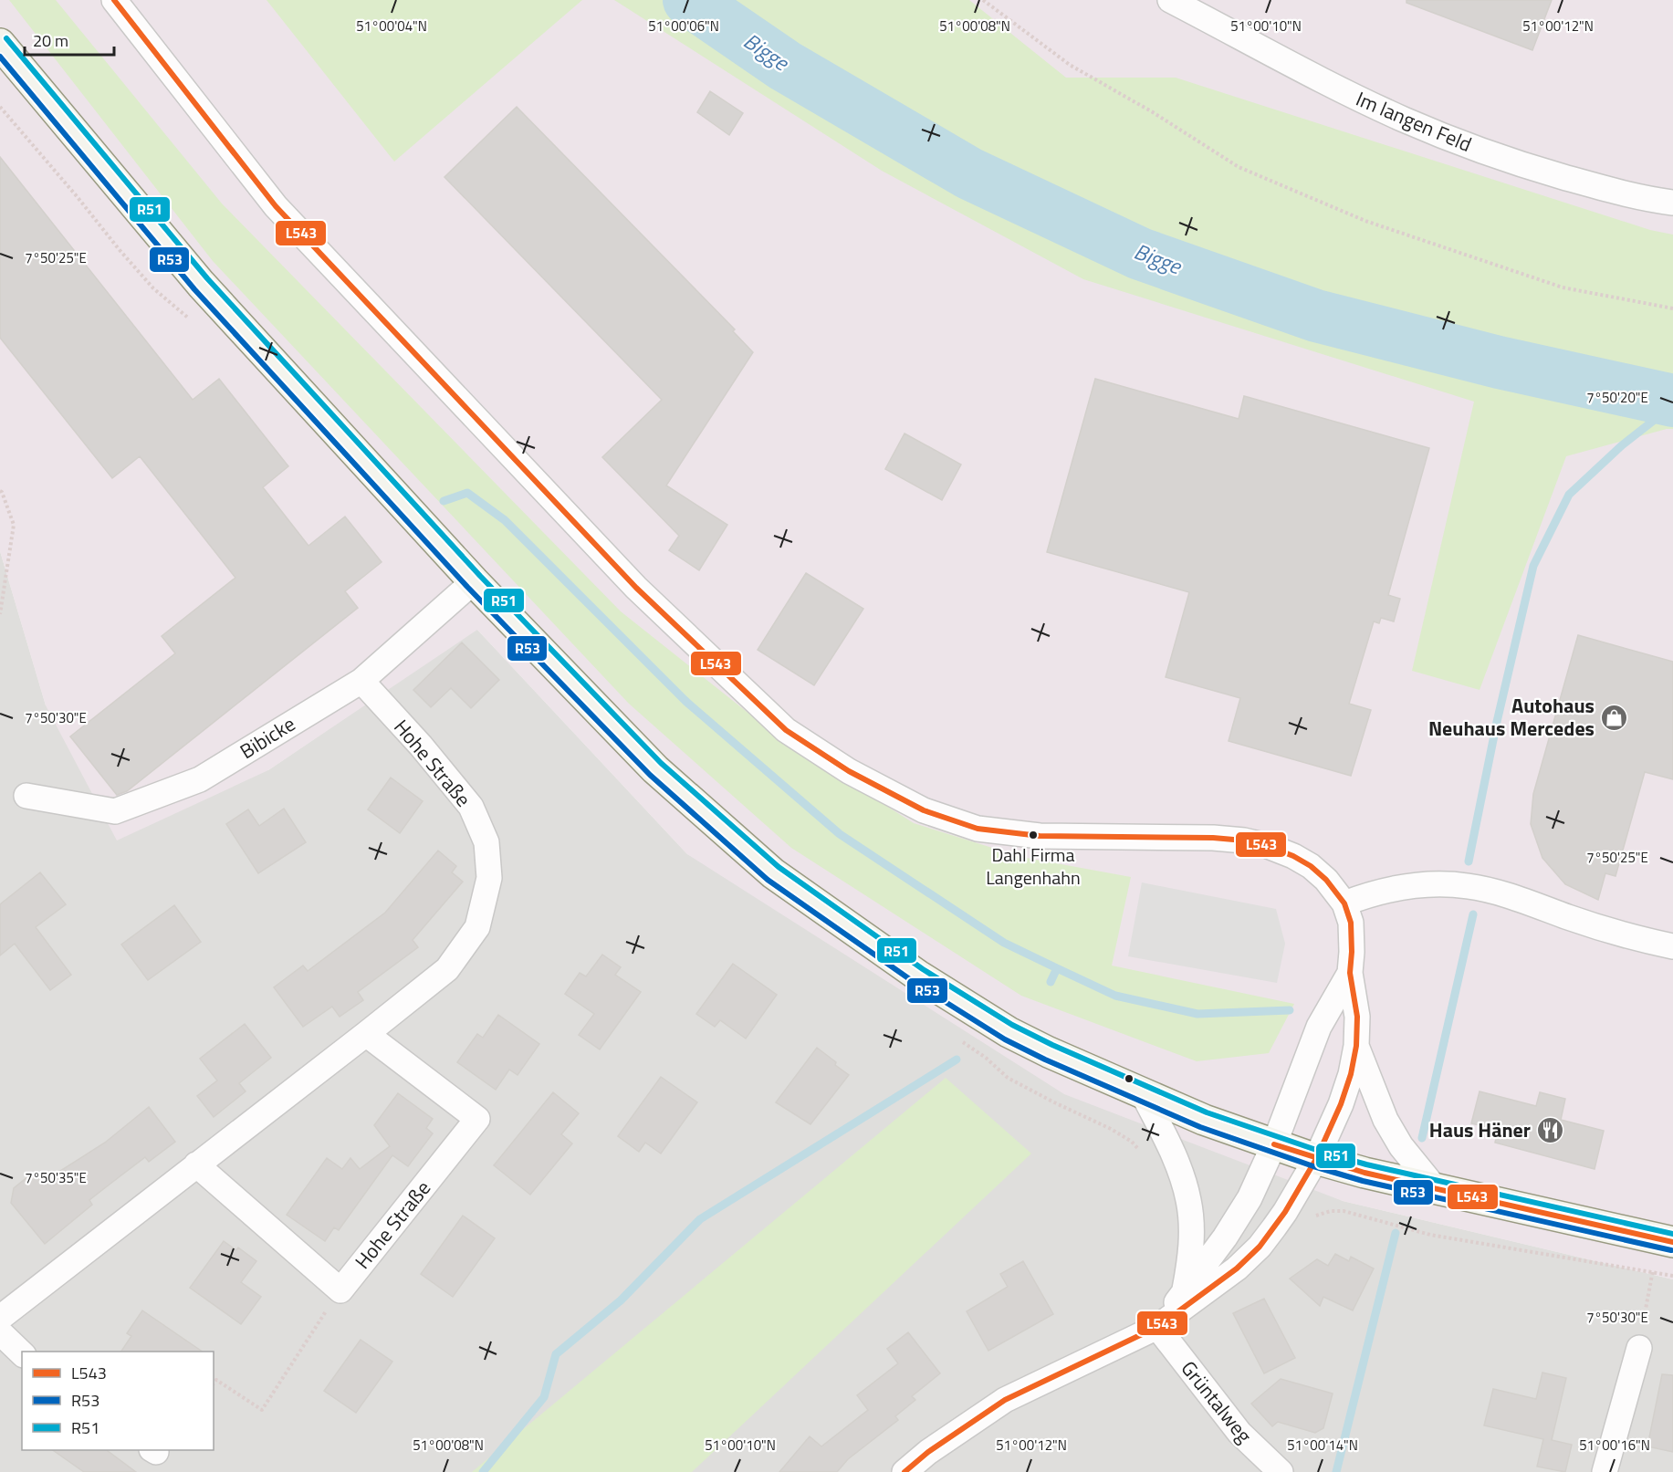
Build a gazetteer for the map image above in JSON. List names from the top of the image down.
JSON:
{
  "streets": {
    "street": [
      "Im langen Feld",
      "Bibicke",
      "Hohe Straße",
      "Grüntalweg"
    ]
  },
  "crossings": [
    ["Bibicke", "Hohe Straße"]
  ],
  "water": ["Bigge"],
  "places": {
    "shop": ["Autohaus Neuhaus Mercedes"],
    "other": ["Dahl Firma Langenhahn"],
    "restaurant": ["Haus Häner"]
  },
  "lines": ["transit line L543", "transit line R51", "transit line R53"],
  "legend": ["L543", "R53", "R51"],
  "scale_bar": "20 m",
  "coordinates": [
    "51°00'10\"N",
    "51°00'04\"N",
    "51°00'06\"N",
    "51°00'08\"N",
    "51°00'12\"N",
    "7°50'25\"E",
    "7°50'20\"E",
    "7°50'30\"E",
    "7°50'35\"E",
    "51°00'14\"N",
    "51°00'16\"N"
  ]
}
